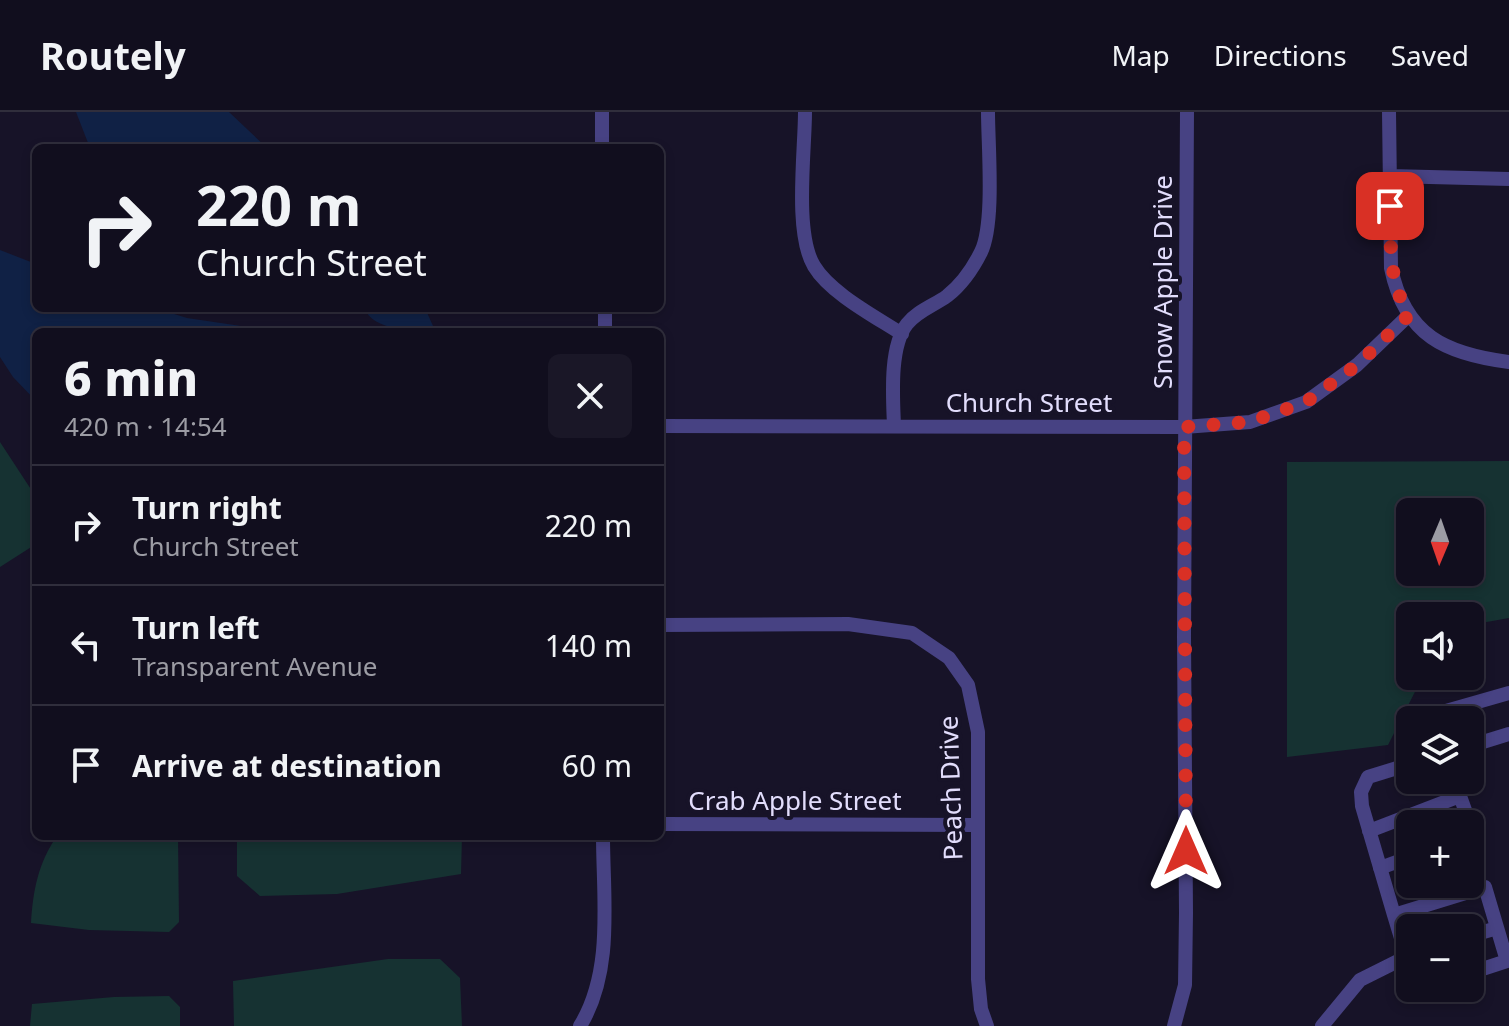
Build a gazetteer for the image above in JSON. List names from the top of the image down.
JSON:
{
  "streets": {
    "street": [
      "Snow Apple Drive",
      "Church Street",
      "Peach Drive",
      "Crab Apple Street"
    ]
  },
  "crossings": [
    ["Snow Apple Drive", "Church Street"],
    ["Peach Drive", "Crab Apple Street"]
  ],
  "north": "bottom",
  "page": {
    "header": "Routely",
    "nav": ["Map", "Directions", "Saved"],
    "turn": ["220 m", "Church Street"],
    "heading": ["6 min", "420 m · 14:54"],
    "list": [
      {
        "name": "Turn right",
        "note": "Church Street",
        "value": "220 m"
      },
      {
        "name": "Turn left",
        "note": "Transparent Avenue",
        "value": "140 m"
      },
      {
        "name": "Arrive at destination",
        "value": "60 m"
      }
    ],
    "map_buttons": ["+", "−"]
  }
}
